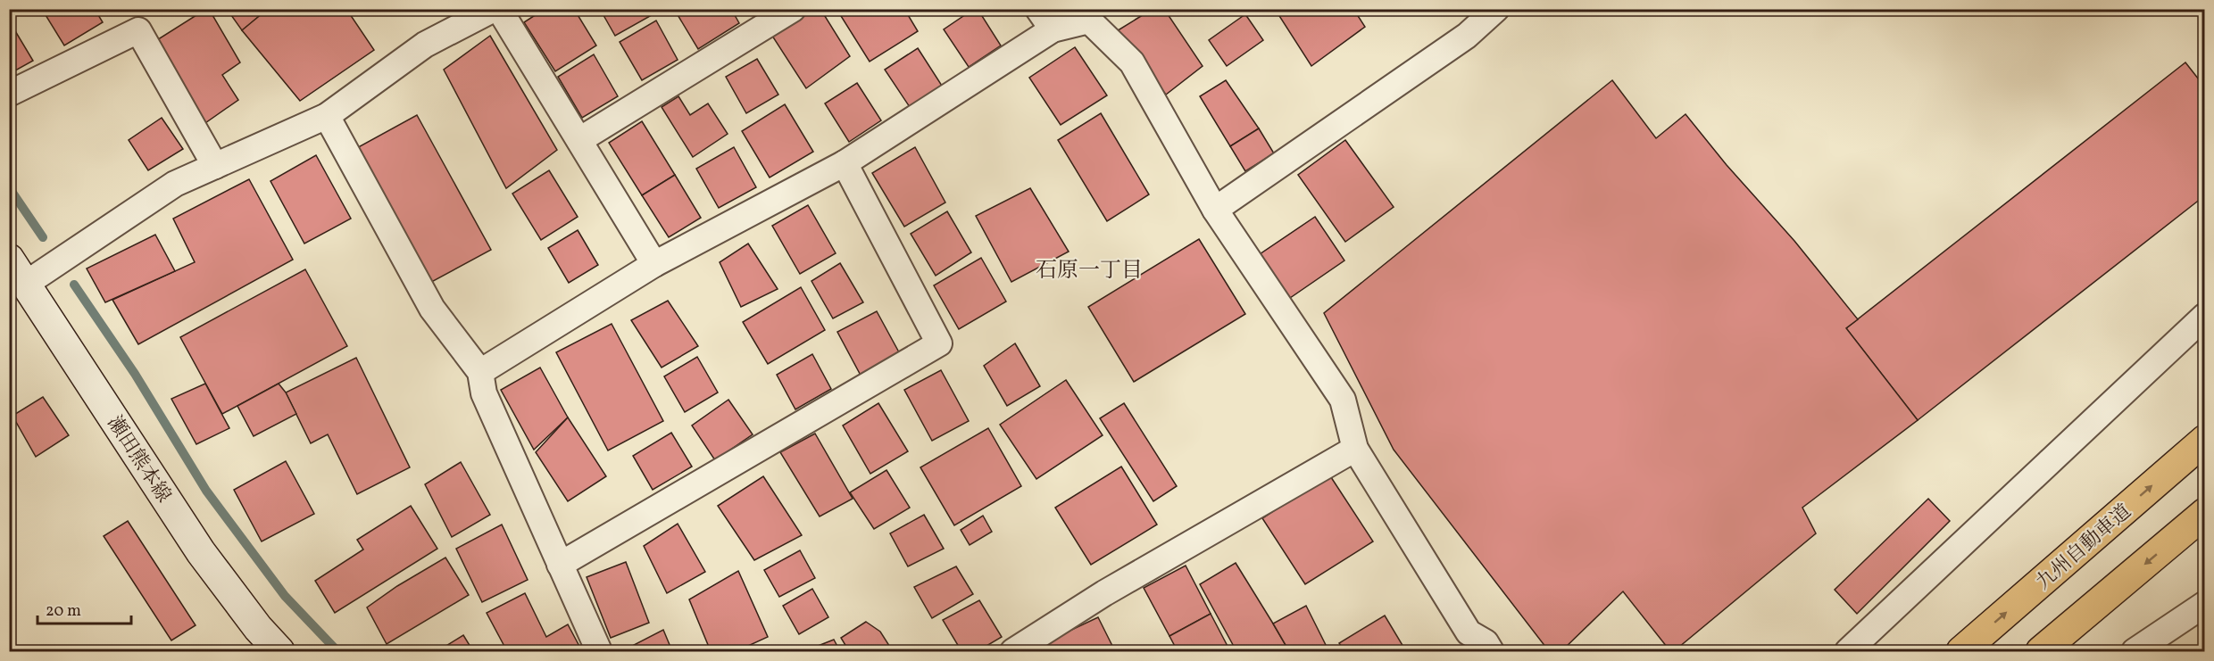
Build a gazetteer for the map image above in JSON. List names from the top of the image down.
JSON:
{
  "streets": {
    "highway": ["九州自動車道"],
    "main road": ["瀬田熊本線"]
  },
  "districts": ["石原一丁目"],
  "scale_bar": "20 m"
}
